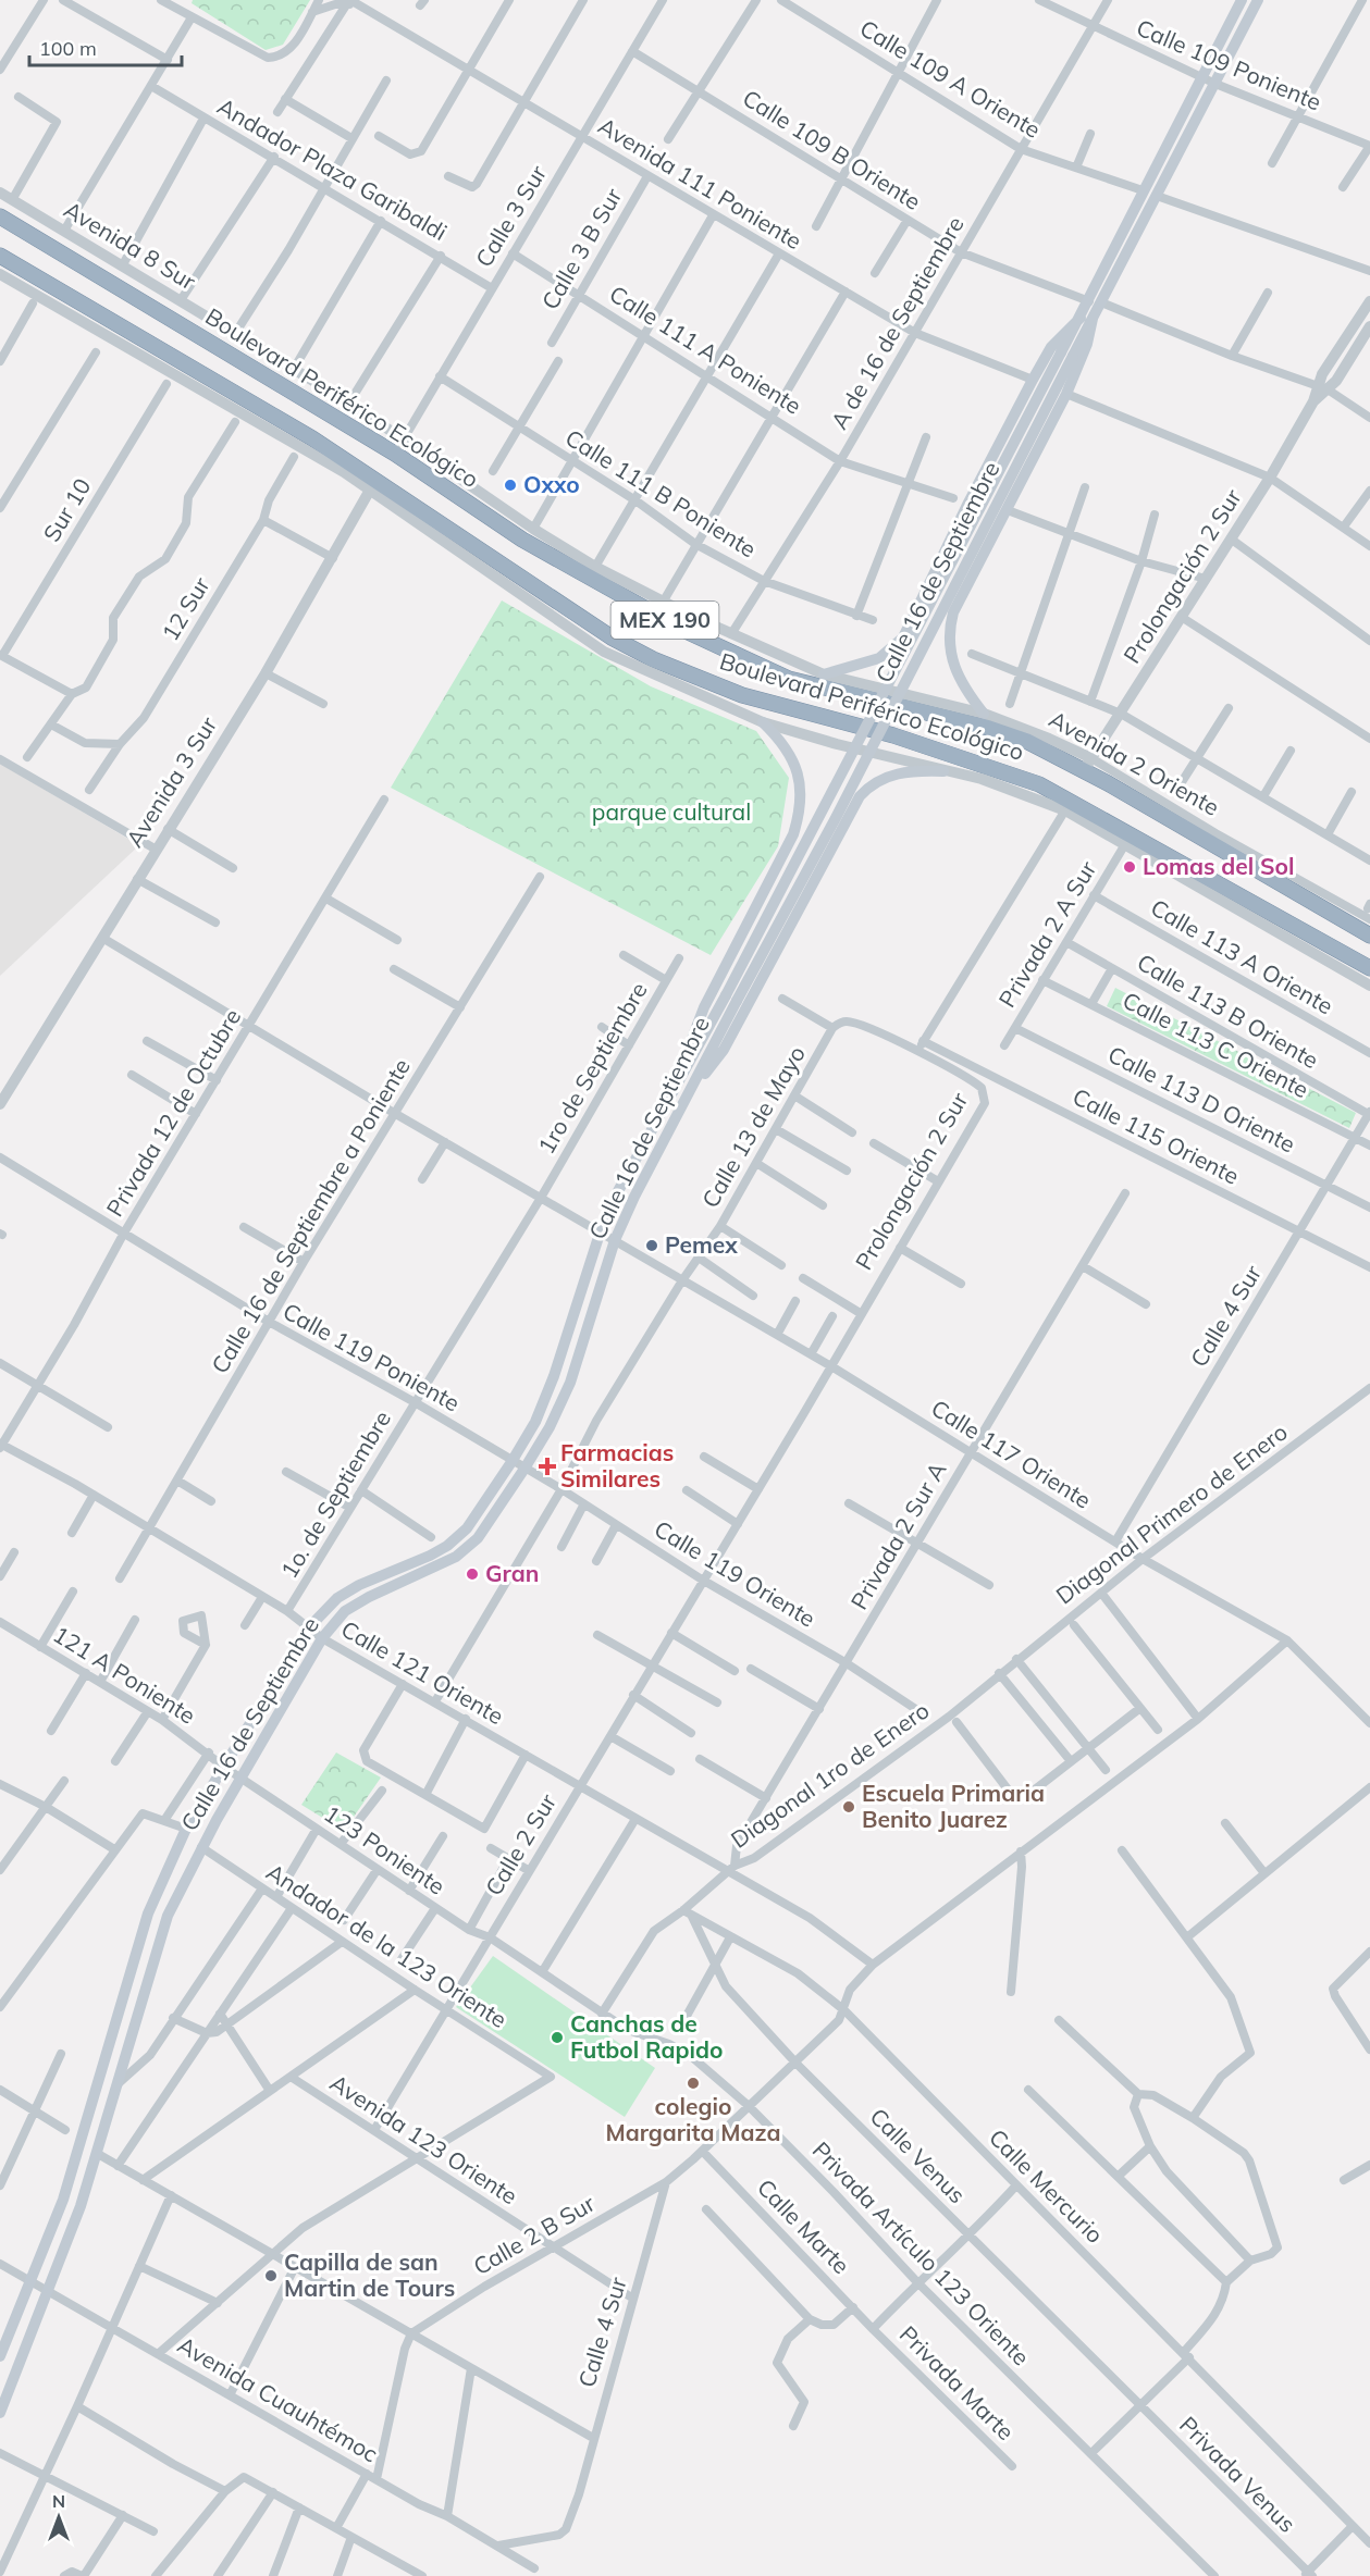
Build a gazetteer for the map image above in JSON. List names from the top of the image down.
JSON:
{
  "streets": {
    "highway": ["Boulevard Periférico Ecológico", "MEX 190"],
    "main road": ["Calle 16 de Septiembre"],
    "street": [
      "Calle 109 Poniente",
      "Calle 109 A Oriente",
      "Calle 109 B Oriente",
      "Andador Plaza Garibaldi",
      "Avenida 111 Poniente",
      "Calle 3 Sur",
      "Avenida 8 Sur",
      "Calle 3 B Sur",
      "A de 16 de Septiembre",
      "Calle 111 A Poniente",
      "Calle 111 B Poniente",
      "Sur 10",
      "Prolongación 2 Sur",
      "12 Sur",
      "Avenida 2 Oriente",
      "Avenida 3 Sur",
      "Privada 2 A Sur",
      "Calle 113 A Oriente",
      "Calle 113 B Oriente",
      "Calle 113 C Oriente",
      "1ro de Septiembre",
      "Calle 113 D Oriente",
      "Privada 12 de Octubre",
      "Calle 13 de Mayo",
      "Calle 115 Oriente",
      "Calle 16 de Septiembre a Poniente",
      "Calle 4 Sur",
      "Calle 119 Poniente",
      "Calle 117 Oriente",
      "1o. de Septiembre",
      "Diagonal Primero de Enero",
      "Privada 2 Sur A",
      "Calle 119 Oriente",
      "Calle 121 Oriente",
      "121 A Poniente",
      "Diagonal 1ro de Enero",
      "Calle 2 Sur",
      "123 Poniente",
      "Andador de la 123 Oriente",
      "Avenida 123 Oriente",
      "Calle Venus",
      "Calle Mercurio",
      "Calle Marte",
      "Calle 2 B Sur",
      "Privada Artículo 123 Oriente",
      "Privada Marte",
      "Avenida Cuauhtémoc",
      "Privada Venus"
    ]
  },
  "crossings": [
    ["Calle 109 Poniente", "A de 16 de Septiembre"],
    ["Calle 109 Poniente", "Calle 16 de Septiembre"],
    ["Calle 109 A Oriente", "A de 16 de Septiembre"],
    ["Calle 109 A Oriente", "Calle 16 de Septiembre"],
    ["Calle 109 B Oriente", "Calle 3 Sur"],
    ["Calle 109 B Oriente", "A de 16 de Septiembre"],
    ["Calle 109 B Oriente", "Calle 16 de Septiembre"],
    ["Calle 109 B Oriente", "Prolongación 2 Sur"],
    ["Andador Plaza Garibaldi", "Calle 3 Sur"],
    ["Avenida 111 Poniente", "Calle 3 Sur"],
    ["Avenida 111 Poniente", "Calle 3 B Sur"],
    ["Avenida 111 Poniente", "A de 16 de Septiembre"],
    ["Calle 3 Sur", "Avenida 8 Sur"],
    ["Calle 3 Sur", "Calle 111 A Poniente"],
    ["Calle 3 Sur", "Boulevard Periférico Ecológico"],
    ["Calle 3 Sur", "Calle 111 B Poniente"],
    ["Avenida 8 Sur", "Avenida 2 Oriente"],
    ["Calle 3 B Sur", "Calle 111 A Poniente"],
    ["A de 16 de Septiembre", "Calle 111 A Poniente"],
    ["A de 16 de Septiembre", "Calle 111 B Poniente"],
    ["A de 16 de Septiembre", "Avenida 2 Oriente"],
    ["Boulevard Periférico Ecológico", "Prolongación 2 Sur"],
    ["Boulevard Periférico Ecológico", "Avenida 2 Oriente"],
    ["Boulevard Periférico Ecológico", "Avenida 3 Sur"],
    ["Boulevard Periférico Ecológico", "Privada 2 A Sur"],
    ["Calle 16 de Septiembre", "Calle 119 Poniente"],
    ["Calle 16 de Septiembre", "Calle 117 Oriente"],
    ["Calle 16 de Septiembre", "Calle 119 Oriente"],
    ["Calle 16 de Septiembre", "Calle 121 Oriente"],
    ["Calle 16 de Septiembre", "121 A Poniente"],
    ["Calle 16 de Septiembre", "123 Poniente"],
    ["Calle 16 de Septiembre", "Andador de la 123 Oriente"],
    ["Calle 16 de Septiembre", "Avenida Cuauhtémoc"],
    ["Prolongación 2 Sur", "Avenida 2 Oriente"],
    ["Prolongación 2 Sur", "Calle 117 Oriente"],
    ["Prolongación 2 Sur", "Calle 119 Oriente"],
    ["Prolongación 2 Sur", "Calle 2 Sur"],
    ["Avenida 3 Sur", "Calle 117 Oriente"],
    ["Privada 2 A Sur", "Calle 113 A Oriente"],
    ["Privada 2 A Sur", "Calle 113 B Oriente"],
    ["Privada 2 A Sur", "Calle 113 C Oriente"],
    ["Privada 2 A Sur", "Calle 113 D Oriente"],
    ["Calle 113 B Oriente", "Calle 4 Sur"],
    ["Calle 113 C Oriente", "Calle 4 Sur"],
    ["1ro de Septiembre", "Calle 117 Oriente"],
    ["1ro de Septiembre", "1o. de Septiembre"],
    ["Calle 113 D Oriente", "Calle 4 Sur"],
    ["Privada 12 de Octubre", "Calle 119 Poniente"],
    ["Privada 12 de Octubre", "Calle 117 Oriente"],
    ["Privada 12 de Octubre", "Calle 121 Oriente"],
    ["Calle 13 de Mayo", "Calle 117 Oriente"],
    ["Calle 13 de Mayo", "Calle 119 Oriente"],
    ["Calle 13 de Mayo", "Calle 121 Oriente"],
    ["Calle 115 Oriente", "Calle 4 Sur"],
    ["Calle 16 de Septiembre a Poniente", "Calle 119 Poniente"],
    ["Calle 16 de Septiembre a Poniente", "Calle 117 Oriente"],
    ["Calle 16 de Septiembre a Poniente", "Calle 121 Oriente"],
    ["Calle 4 Sur", "Calle 117 Oriente"],
    ["Calle 4 Sur", "Avenida 123 Oriente"],
    ["Calle 4 Sur", "Calle 2 B Sur"],
    ["Calle 4 Sur", "Avenida Cuauhtémoc"],
    ["Calle 119 Poniente", "1o. de Septiembre"],
    ["Calle 119 Poniente", "Calle 119 Oriente"],
    ["Calle 117 Oriente", "1o. de Septiembre"],
    ["Calle 117 Oriente", "Diagonal Primero de Enero"],
    ["Calle 117 Oriente", "Privada 2 Sur A"],
    ["Calle 117 Oriente", "Calle 2 B Sur"],
    ["1o. de Septiembre", "Calle 121 Oriente"],
    ["Diagonal Primero de Enero", "Diagonal 1ro de Enero"],
    ["Privada 2 Sur A", "Calle 119 Oriente"],
    ["Privada 2 Sur A", "Calle 121 Oriente"],
    ["Privada 2 Sur A", "Diagonal 1ro de Enero"],
    ["Calle 119 Oriente", "Calle 2 Sur"],
    ["Calle 121 Oriente", "Diagonal 1ro de Enero"],
    ["Calle 121 Oriente", "Calle 2 Sur"],
    ["Calle 121 Oriente", "Calle 2 B Sur"],
    ["121 A Poniente", "123 Poniente"],
    ["Diagonal 1ro de Enero", "123 Poniente"],
    ["Diagonal 1ro de Enero", "Calle Mercurio"],
    ["Calle 2 Sur", "123 Poniente"],
    ["Calle 2 Sur", "Andador de la 123 Oriente"],
    ["Calle 2 Sur", "Avenida 123 Oriente"],
    ["123 Poniente", "Privada Artículo 123 Oriente"],
    ["Andador de la 123 Oriente", "Avenida 123 Oriente"],
    ["Avenida 123 Oriente", "Calle 2 B Sur"],
    ["Calle Venus", "Calle Mercurio"],
    ["Calle Venus", "Calle 2 B Sur"],
    ["Calle Venus", "Privada Venus"],
    ["Calle Mercurio", "Calle 2 B Sur"],
    ["Calle Marte", "Calle 2 B Sur"],
    ["Calle Marte", "Privada Marte"],
    ["Calle 2 B Sur", "Privada Artículo 123 Oriente"]
  ],
  "parks": ["parque cultural"],
  "places": {
    "other": [
      "Oxxo",
      "Lomas del Sol",
      "Pemex",
      "Gran",
      "Escuela Primaria Benito Juarez",
      "Canchas de Futbol Rapido",
      "colegio Margarita Maza",
      "Capilla de san Martin de Tours"
    ],
    "health": ["Farmacias Similares"]
  },
  "scale_bar": "100 m",
  "north": "top"
}
